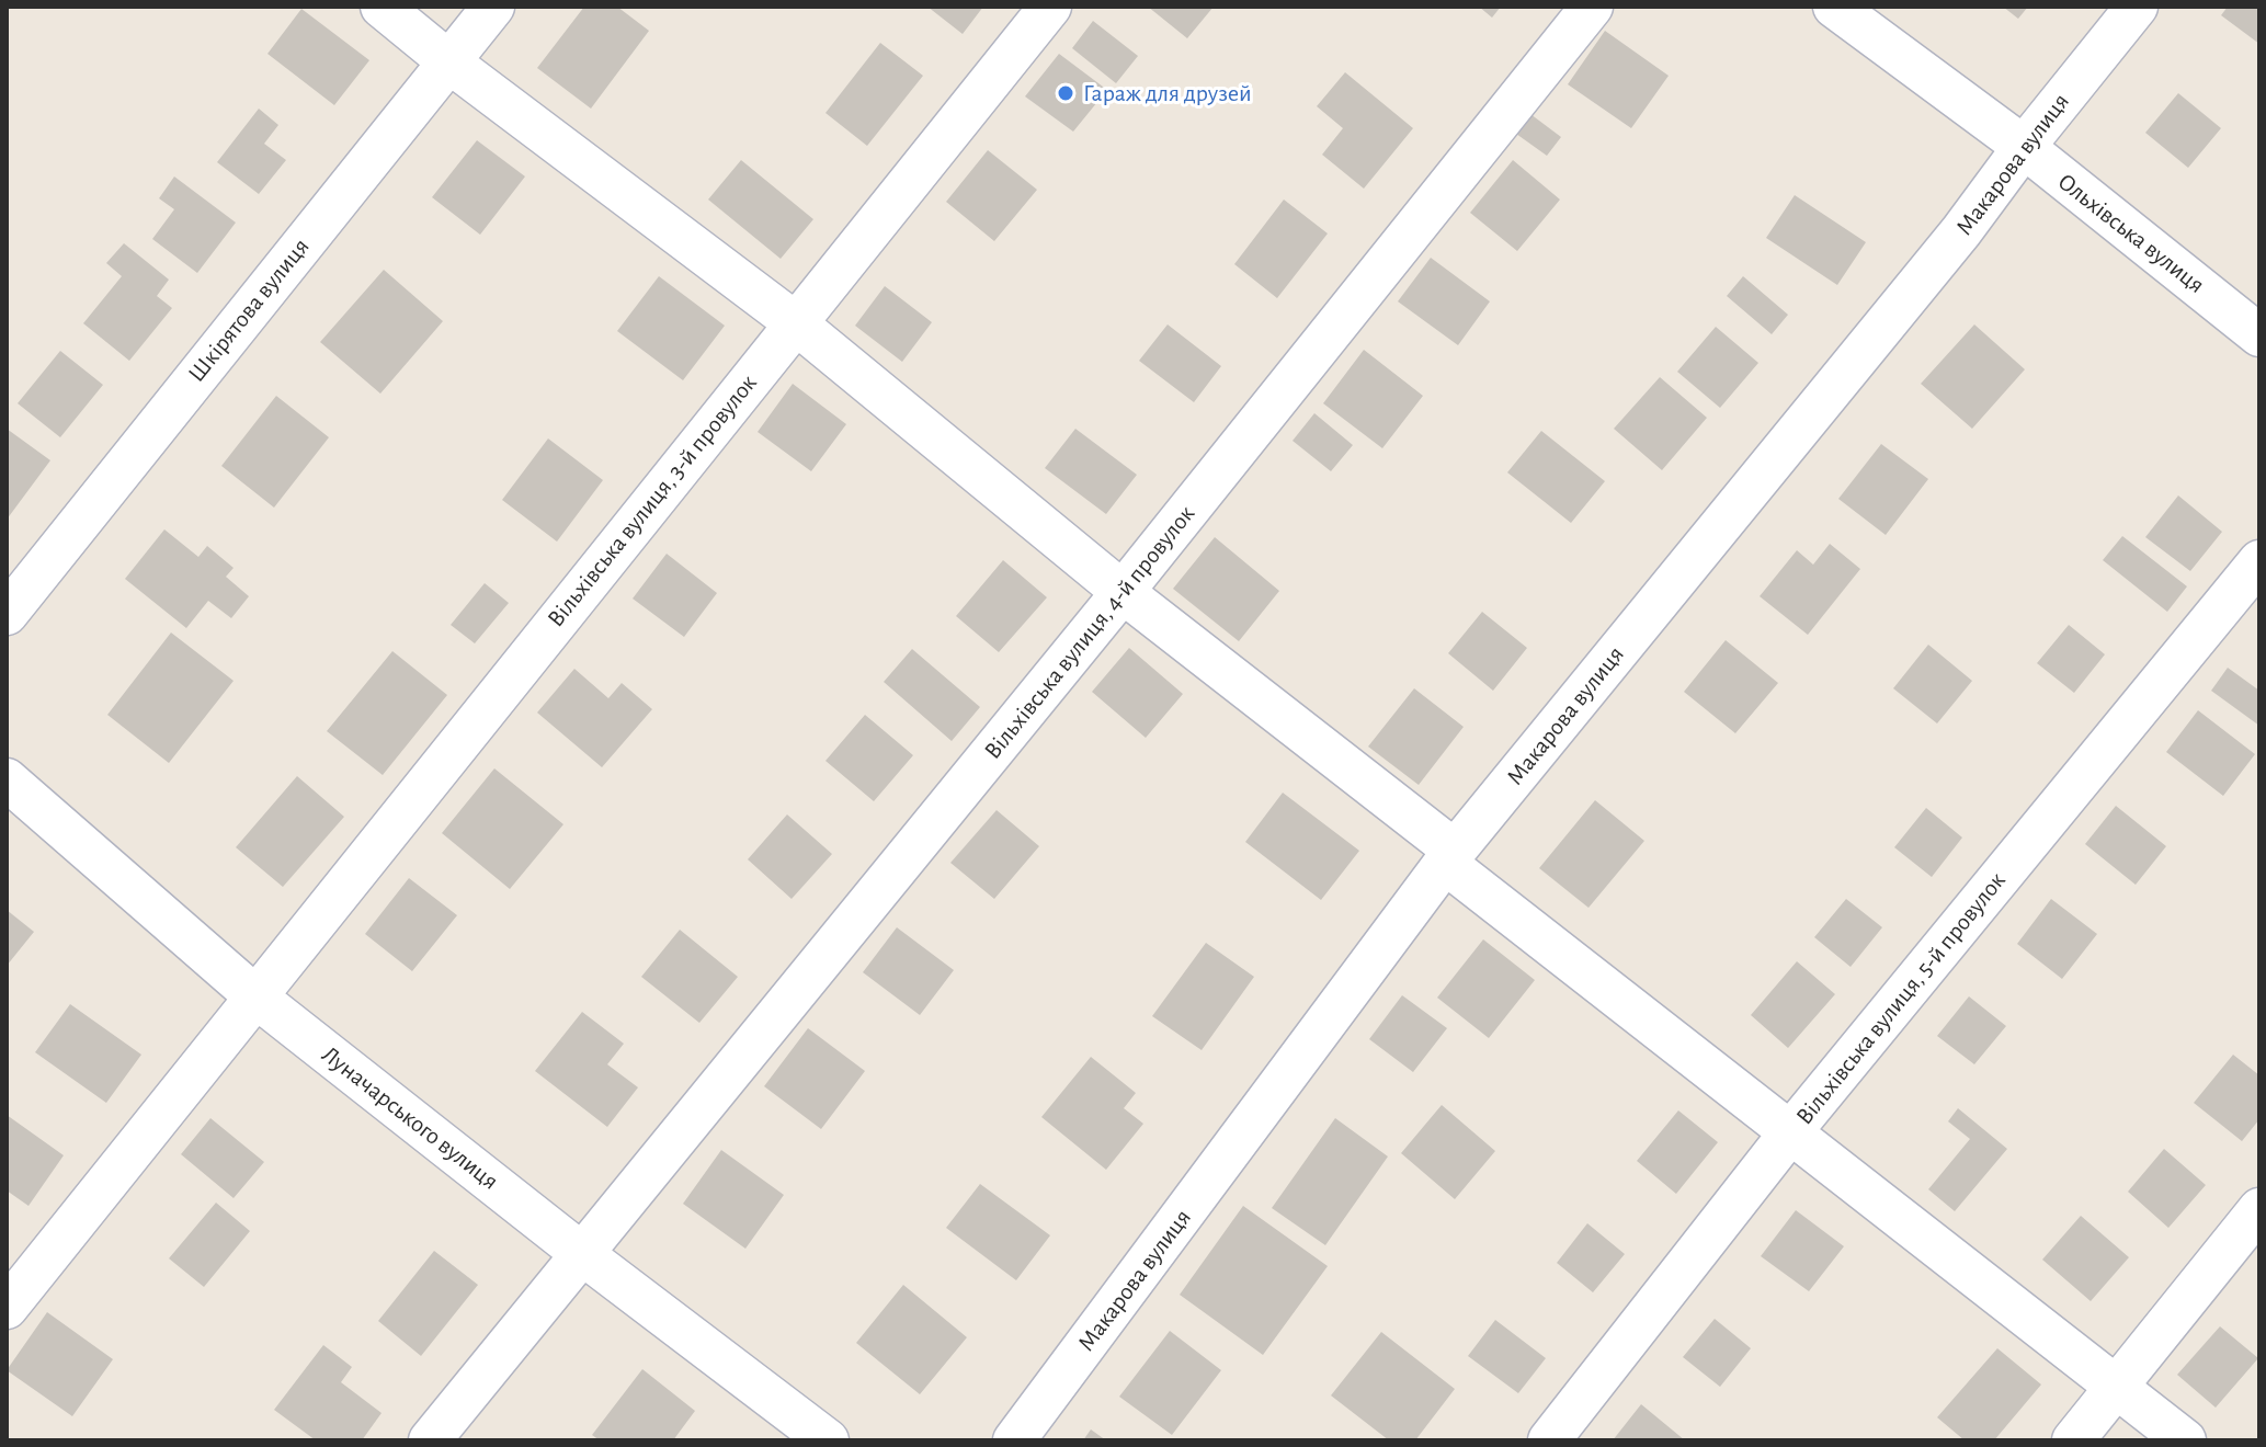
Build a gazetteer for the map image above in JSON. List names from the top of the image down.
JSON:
{
  "streets": {
    "street": [
      "Макарова вулиця",
      "Ольхівська вулиця",
      "Шкірятова вулиця",
      "Вільхівська вулиця, 3-й провулок",
      "Вільхівська вулиця, 4-й провулок",
      "Вільхівська вулиця, 5-й провулок",
      "Луначарського вулиця"
    ]
  },
  "crossings": [
    ["Макарова вулиця", "Ольхівська вулиця"],
    ["Вільхівська вулиця, 3-й провулок", "Луначарського вулиця"],
    ["Вільхівська вулиця, 4-й провулок", "Луначарського вулиця"]
  ],
  "places": ["Гараж для друзей"]
}
